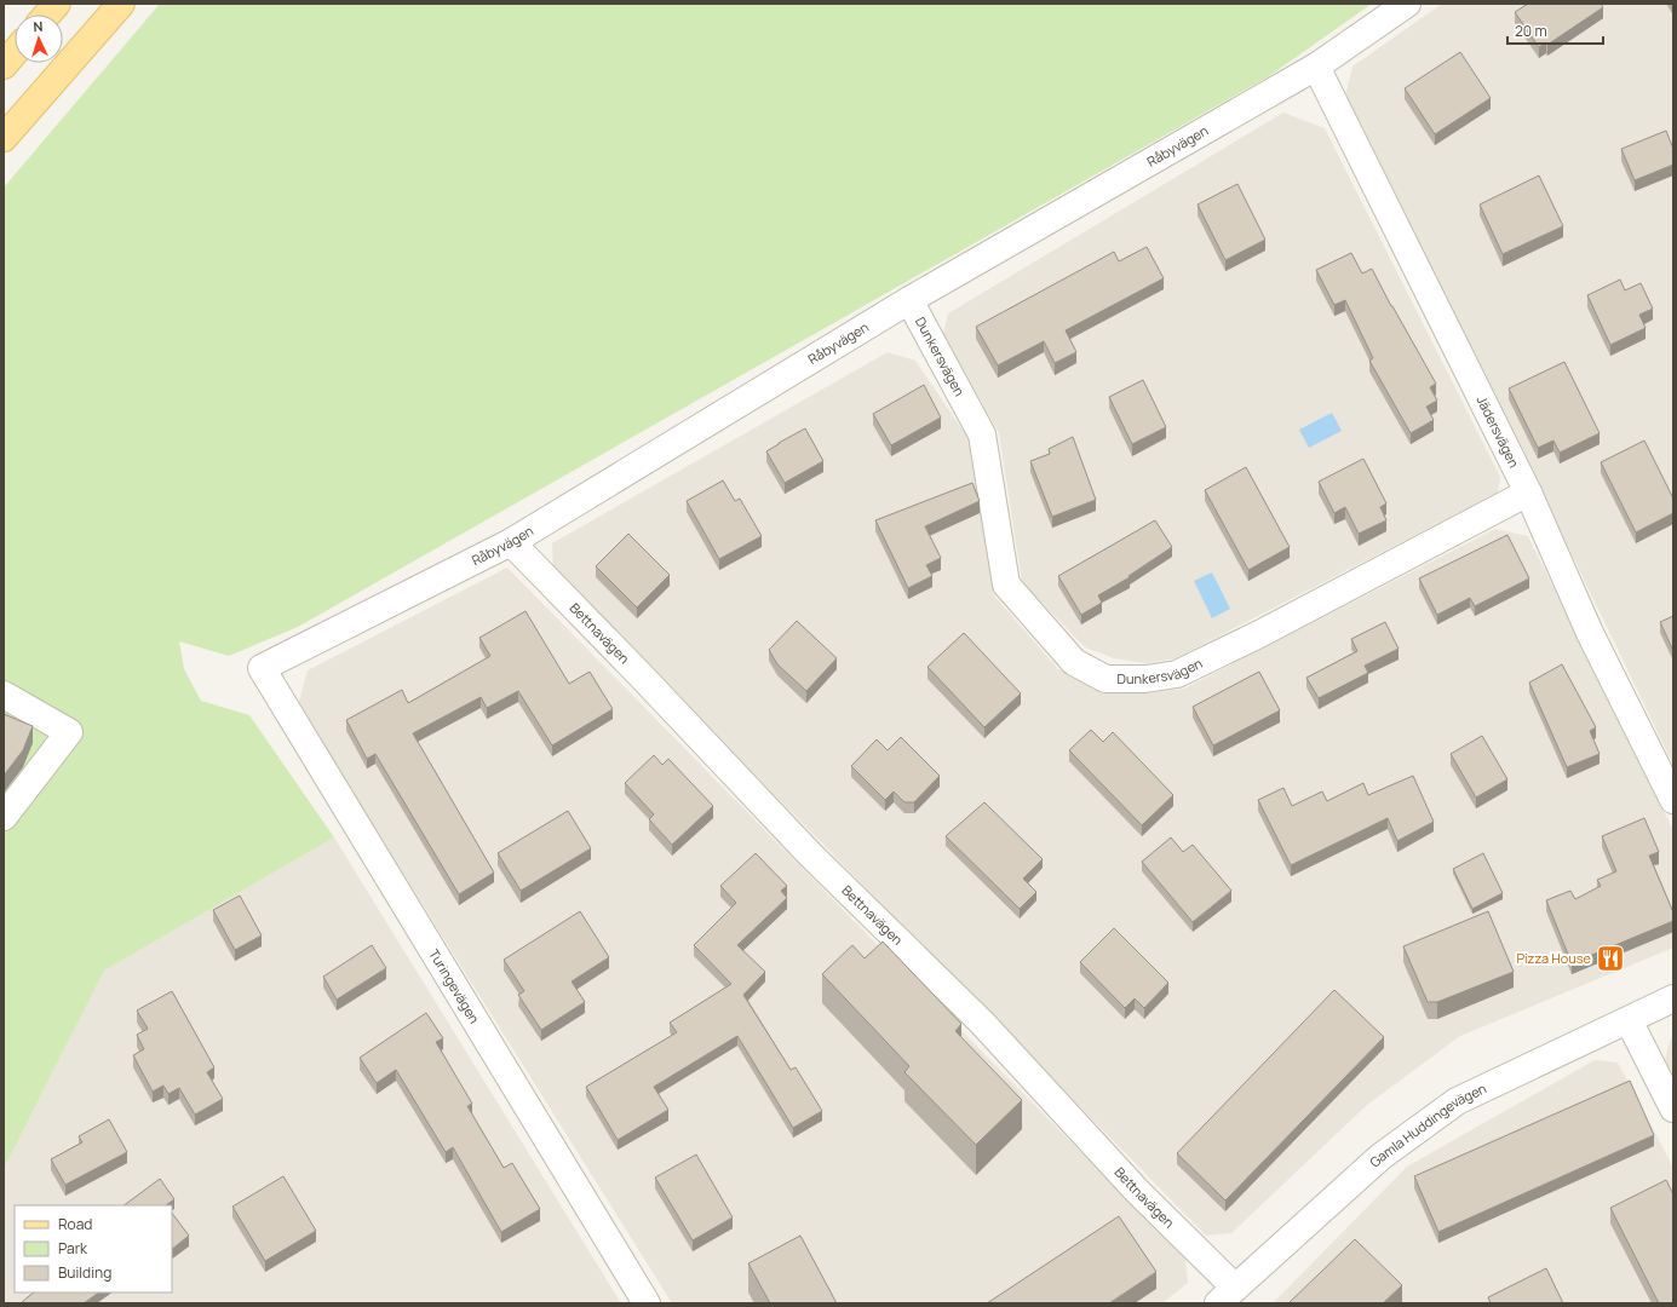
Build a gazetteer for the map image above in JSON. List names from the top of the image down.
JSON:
{
  "streets": {
    "street": [
      "Råbyvägen",
      "Dunkersvägen",
      "Jädersvägen",
      "Bettnavägen",
      "Turingevägen",
      "Gamla Huddingevägen"
    ]
  },
  "crossings": [
    ["Råbyvägen", "Dunkersvägen"],
    ["Råbyvägen", "Jädersvägen"],
    ["Råbyvägen", "Bettnavägen"],
    ["Råbyvägen", "Turingevägen"],
    ["Dunkersvägen", "Jädersvägen"],
    ["Bettnavägen", "Gamla Huddingevägen"]
  ],
  "places": {
    "restaurant": ["Pizza House"]
  },
  "legend": ["Road", "Park", "Building"],
  "scale_bar": "20 m",
  "north": "top"
}
